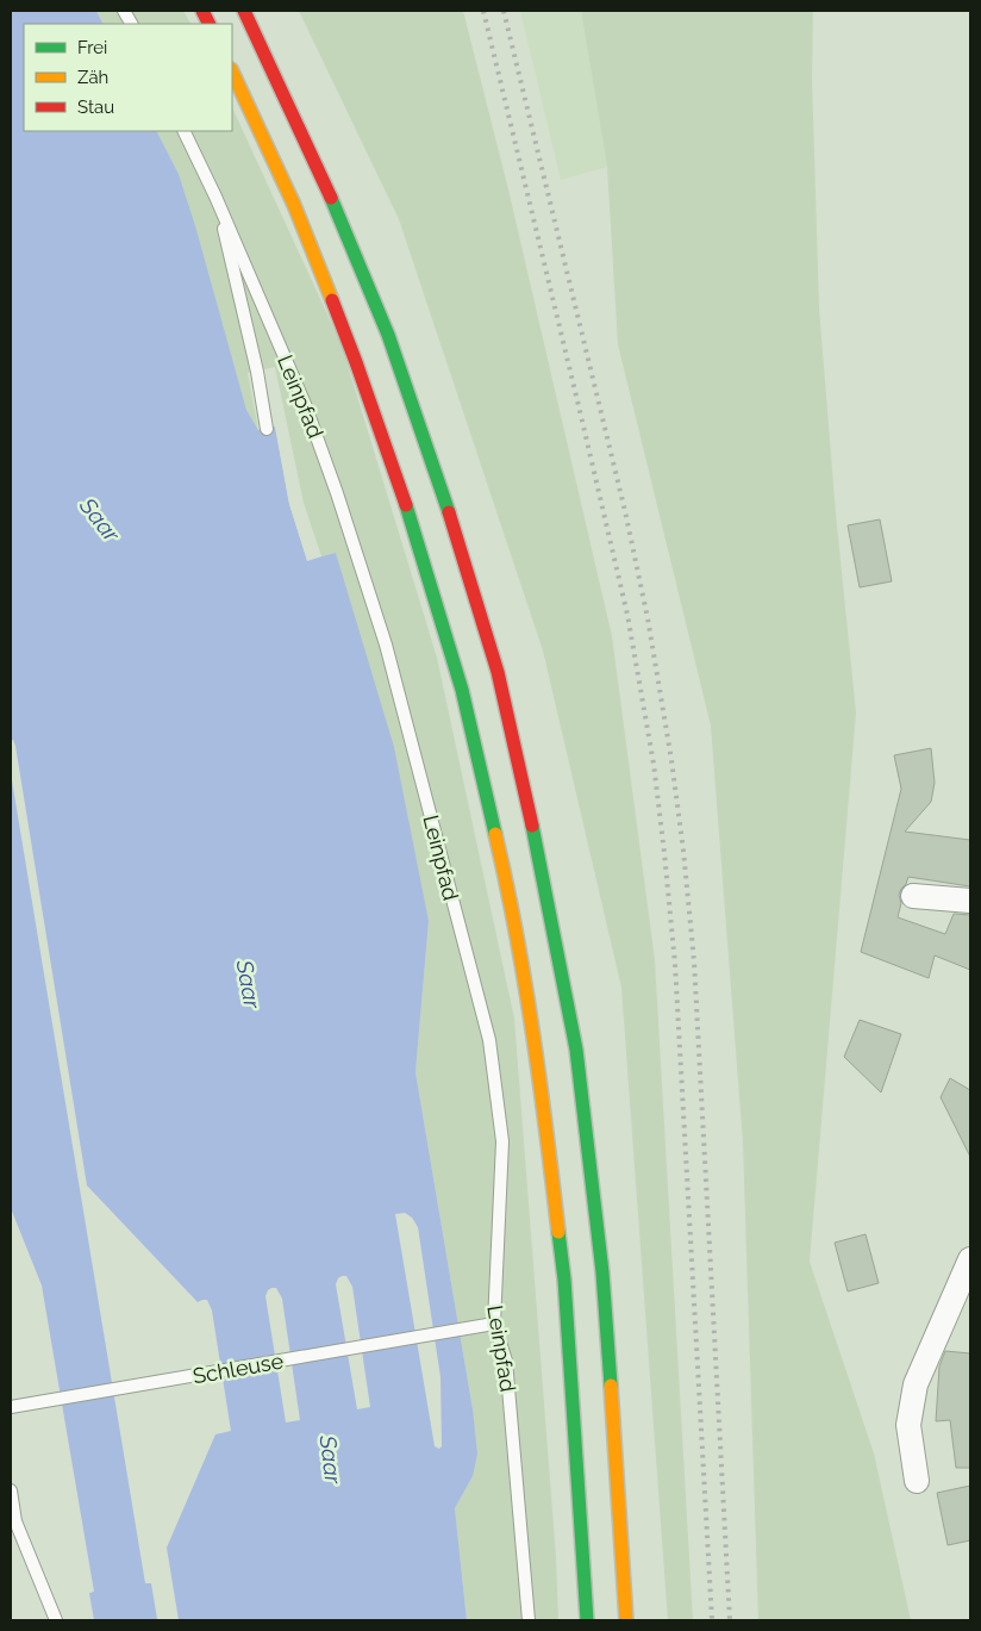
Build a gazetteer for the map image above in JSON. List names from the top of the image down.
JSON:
{
  "streets": {
    "lane": ["Leinpfad", "Schleuse"]
  },
  "crossings": [
    ["Leinpfad", "Schleuse"]
  ],
  "water": ["Saar"],
  "legend": ["Frei", "Zäh", "Stau"]
}
